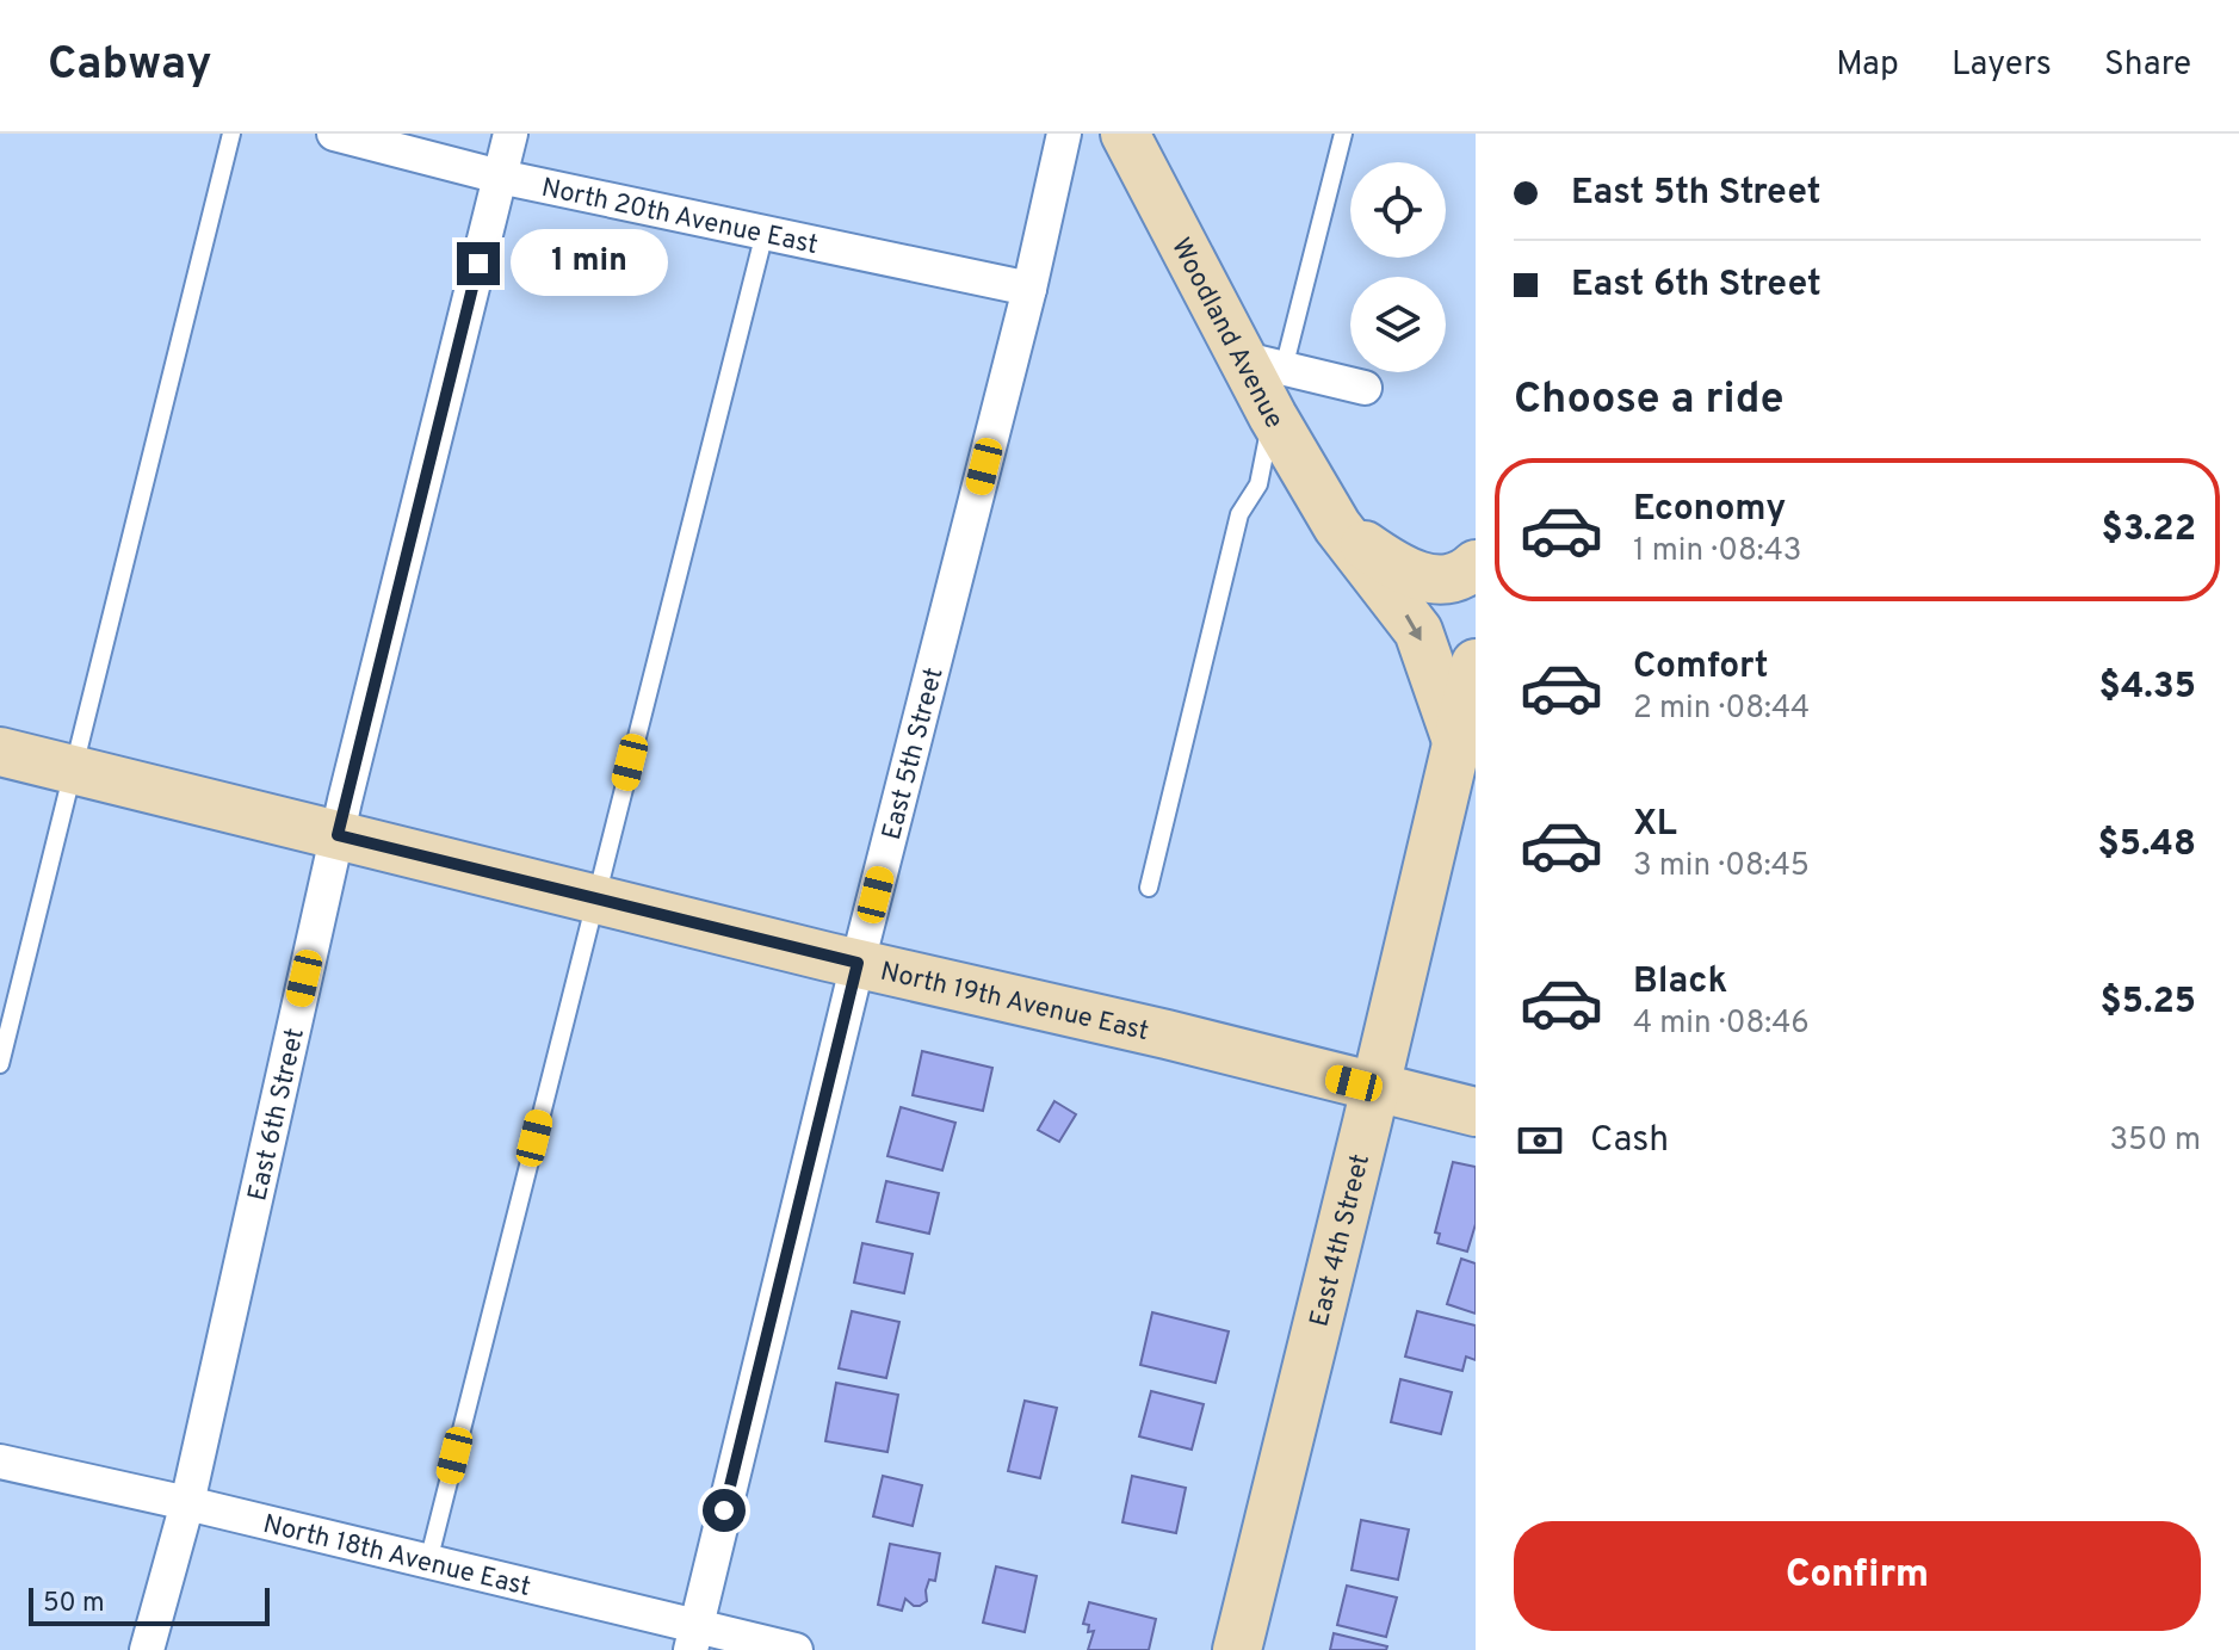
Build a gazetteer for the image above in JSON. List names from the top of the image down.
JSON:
{
  "streets": {
    "main road": ["Woodland Avenue", "North 19th Avenue East", "East 4th Street"],
    "street": [
      "North 20th Avenue East",
      "East 5th Street",
      "East 6th Street",
      "North 18th Avenue East"
    ]
  },
  "crossings": [
    ["North 20th Avenue East", "East 5th Street"],
    ["North 20th Avenue East", "East 6th Street"],
    ["Woodland Avenue", "East 4th Street"],
    ["East 5th Street", "North 19th Avenue East"],
    ["East 5th Street", "North 18th Avenue East"],
    ["North 19th Avenue East", "East 6th Street"],
    ["North 19th Avenue East", "East 4th Street"],
    ["East 6th Street", "North 18th Avenue East"]
  ],
  "scale_bar": "50 m",
  "page": {
    "header": "Cabway",
    "nav": ["Map", "Layers", "Share"],
    "banner": ["East 5th Street", "East 6th Street"],
    "bubble": "1 min",
    "heading": "Choose a ride",
    "list": [
      {
        "name": "Economy",
        "note": "1 min · 08:43",
        "value": "$3.22"
      },
      {
        "name": "Comfort",
        "note": "2 min · 08:44",
        "value": "$4.35"
      },
      {
        "name": "XL",
        "note": "3 min · 08:45",
        "value": "$5.48"
      },
      {
        "name": "Black",
        "note": "4 min · 08:46",
        "value": "$5.25"
      }
    ],
    "pay": ["Cash", "350 m"],
    "buttons": "Confirm",
    "scale": "50 m"
  }
}
